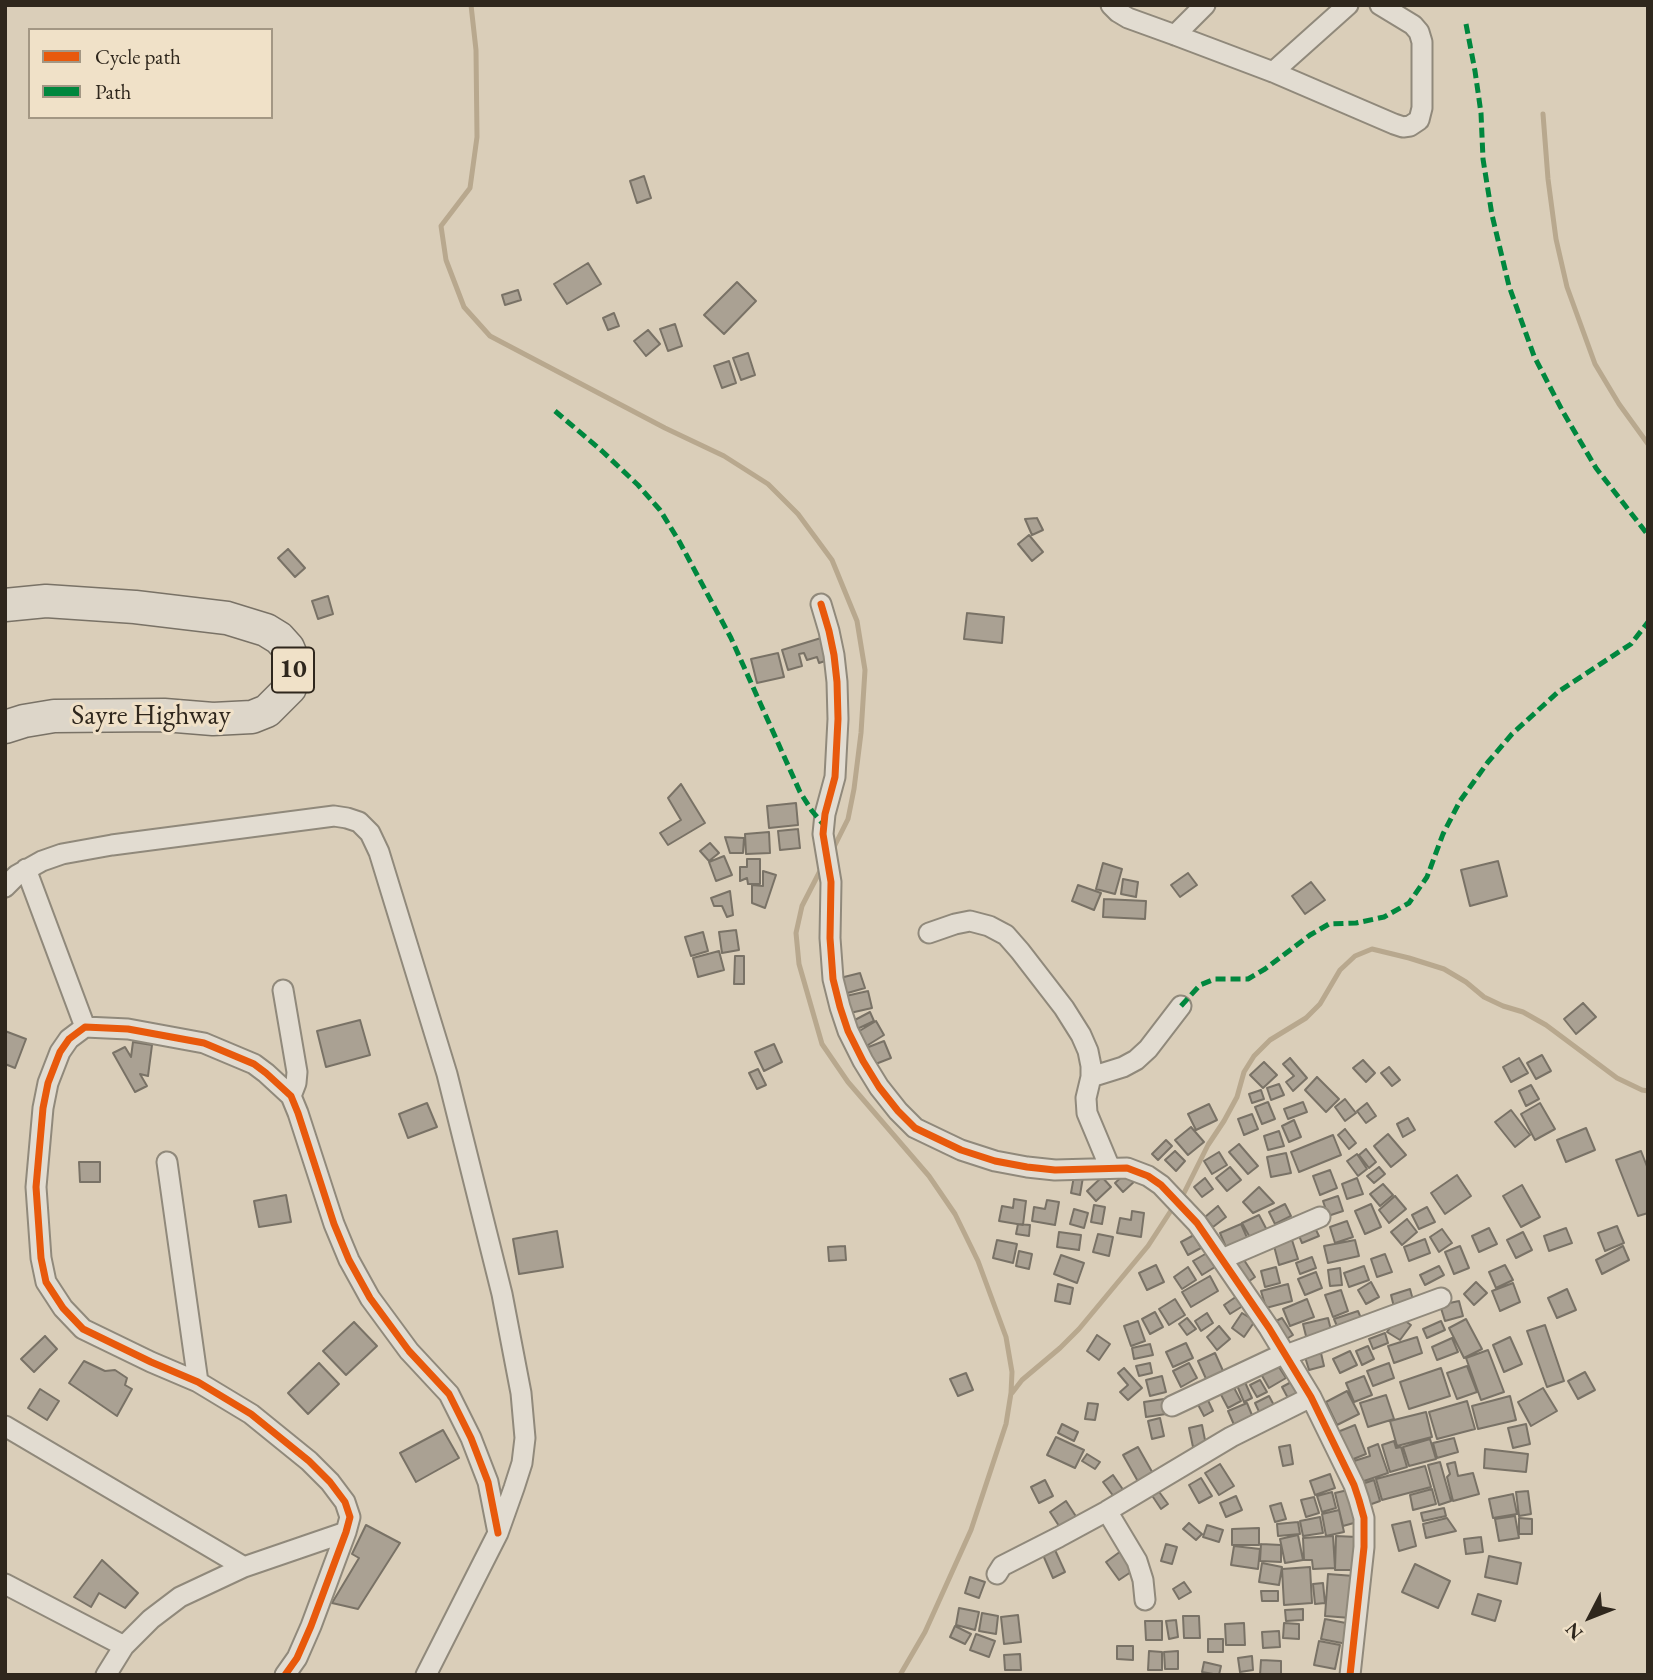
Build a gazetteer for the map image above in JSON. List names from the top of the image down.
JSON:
{
  "streets": {
    "highway": ["10", "Sayre Highway"]
  },
  "legend": ["Cycle path", "Path"],
  "north": "bottom left"
}
